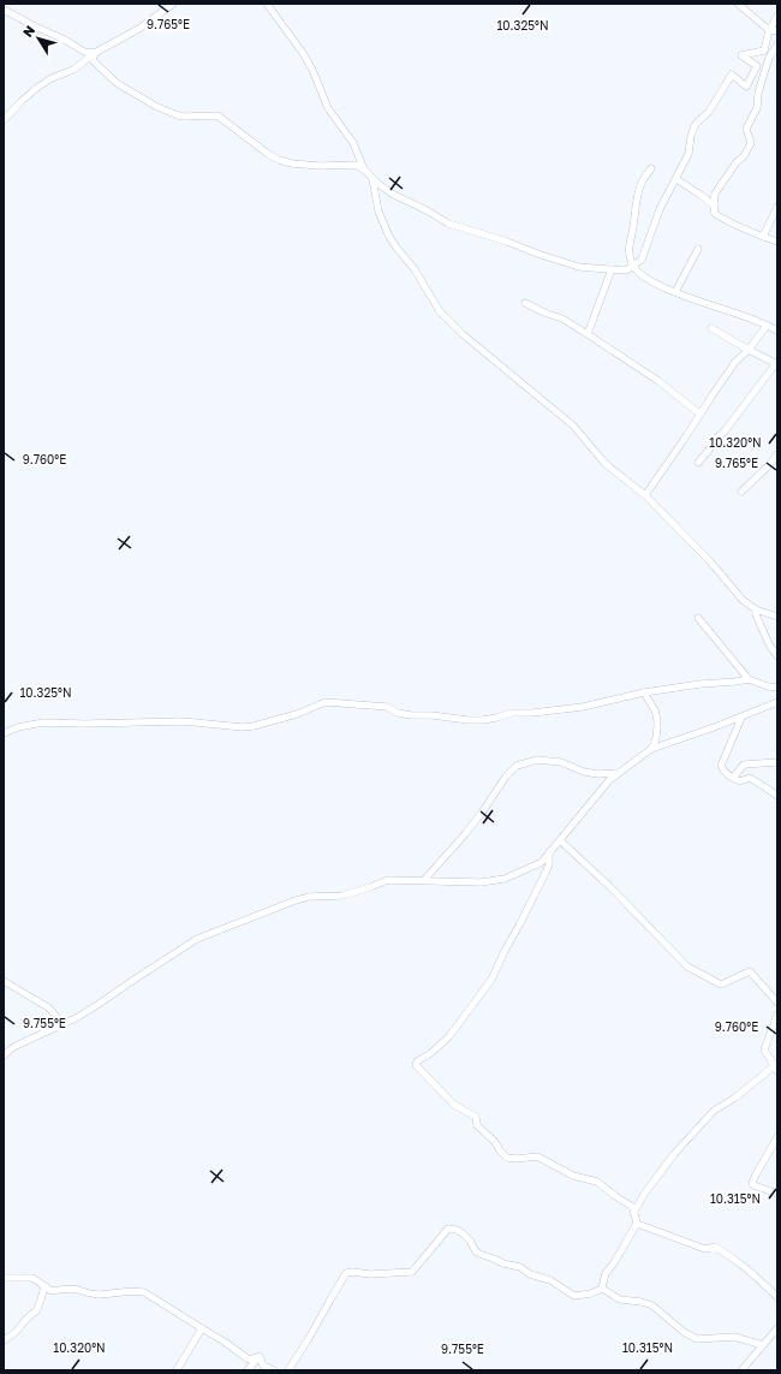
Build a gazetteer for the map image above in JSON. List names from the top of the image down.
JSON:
{
  "north": "top left",
  "coordinates": [
    "9.765°E",
    "10.325°N",
    "10.320°N",
    "9.760°E",
    "9.755°E",
    "10.315°N"
  ]
}
